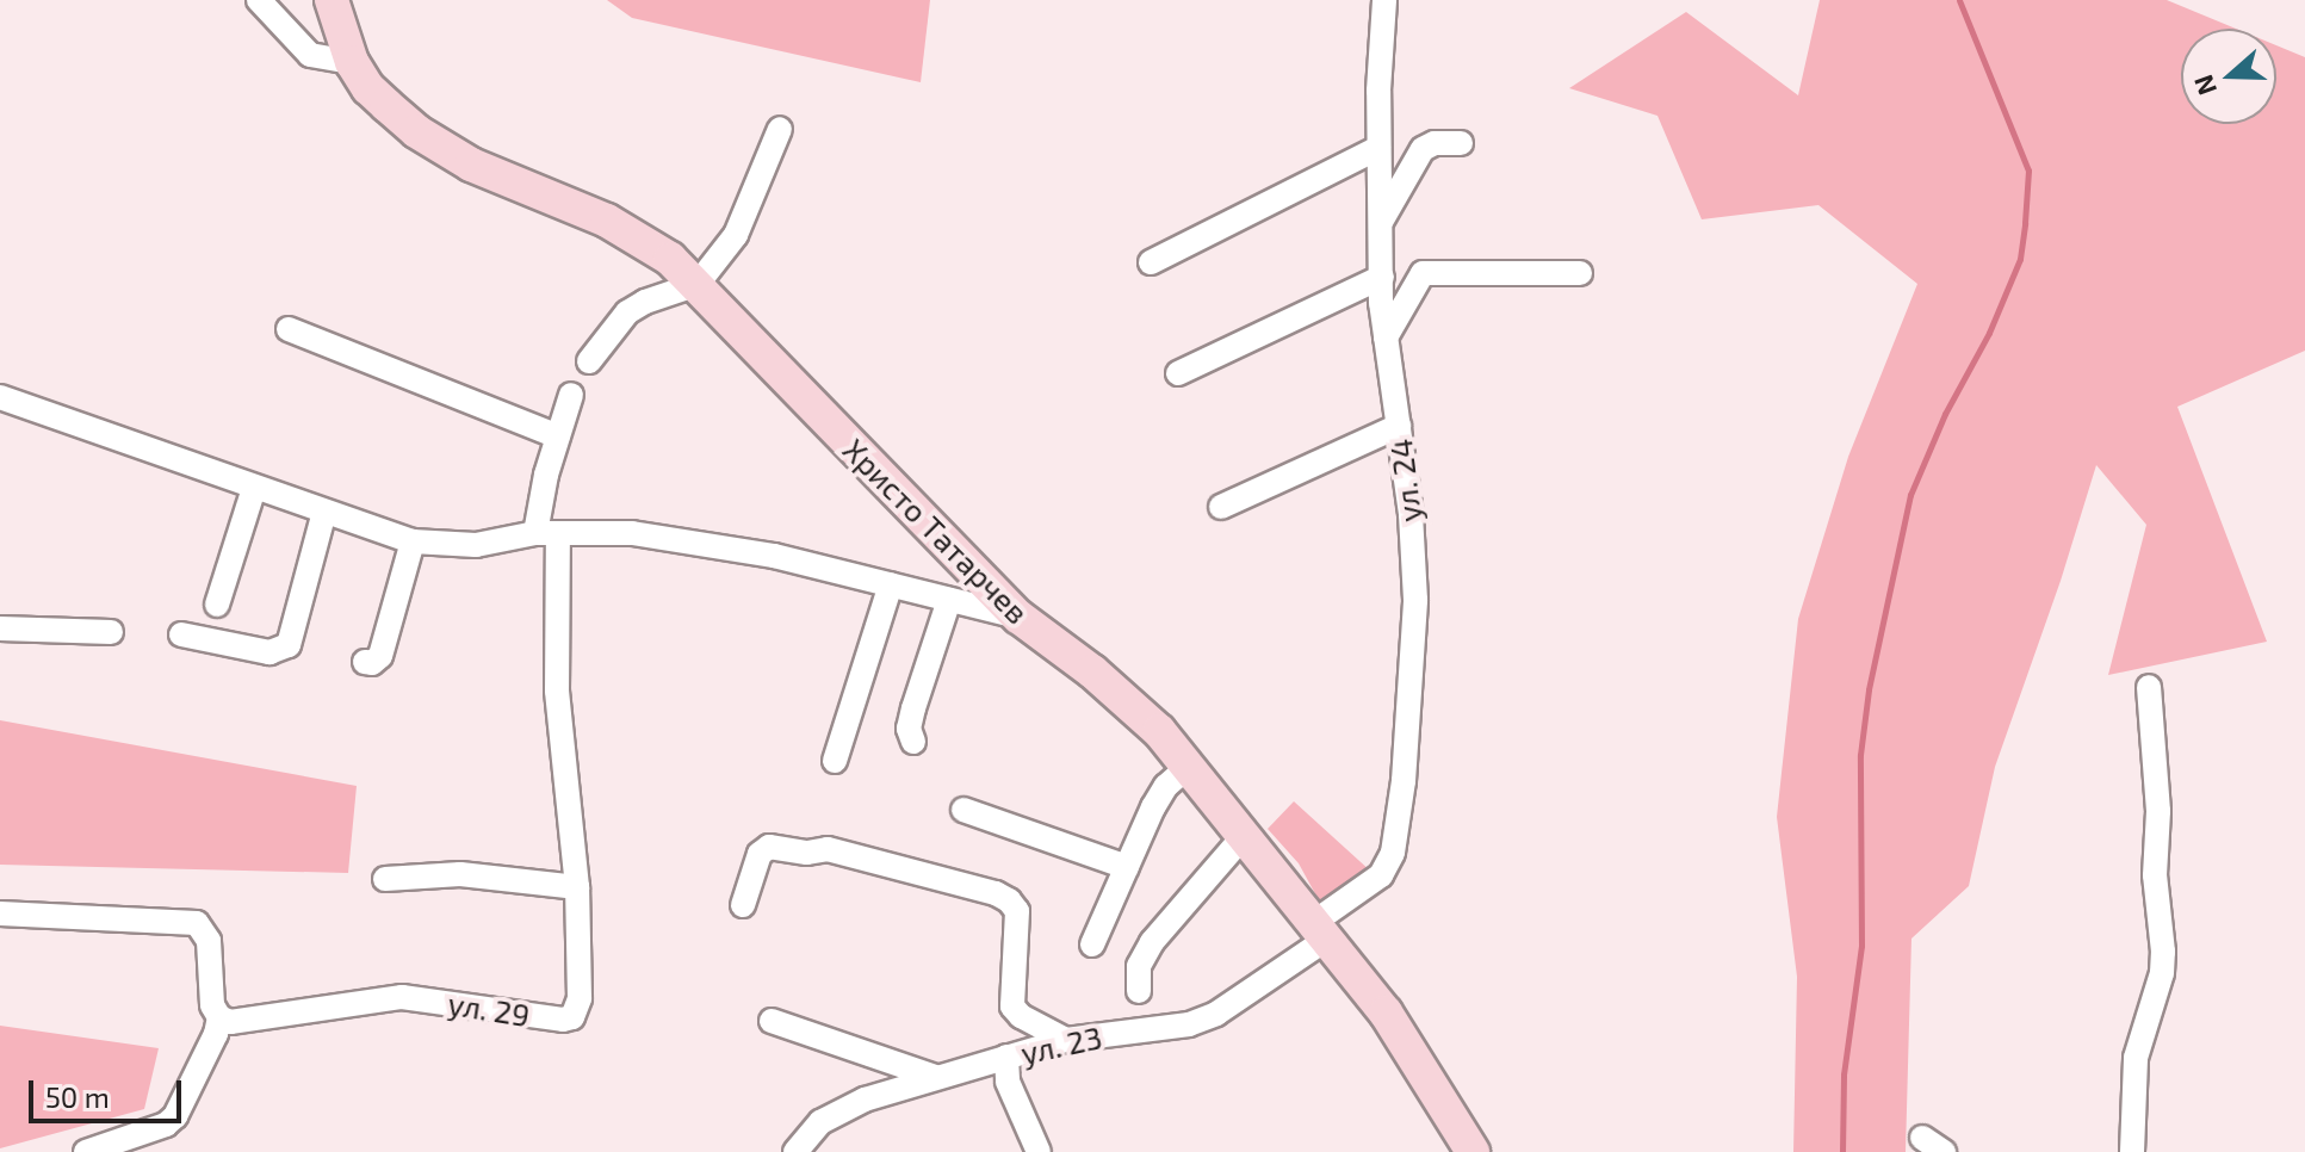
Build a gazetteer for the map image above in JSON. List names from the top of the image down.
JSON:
{
  "streets": {
    "main road": ["Христо Татарчев"],
    "street": ["ул. 24", "ул. 29", "ул. 23"]
  },
  "crossings": [
    ["ул. 24", "Христо Татарчев"],
    ["ул. 24", "ул. 23"],
    ["Христо Татарчев", "ул. 23"]
  ],
  "scale_bar": "50 m",
  "north": "left"
}
